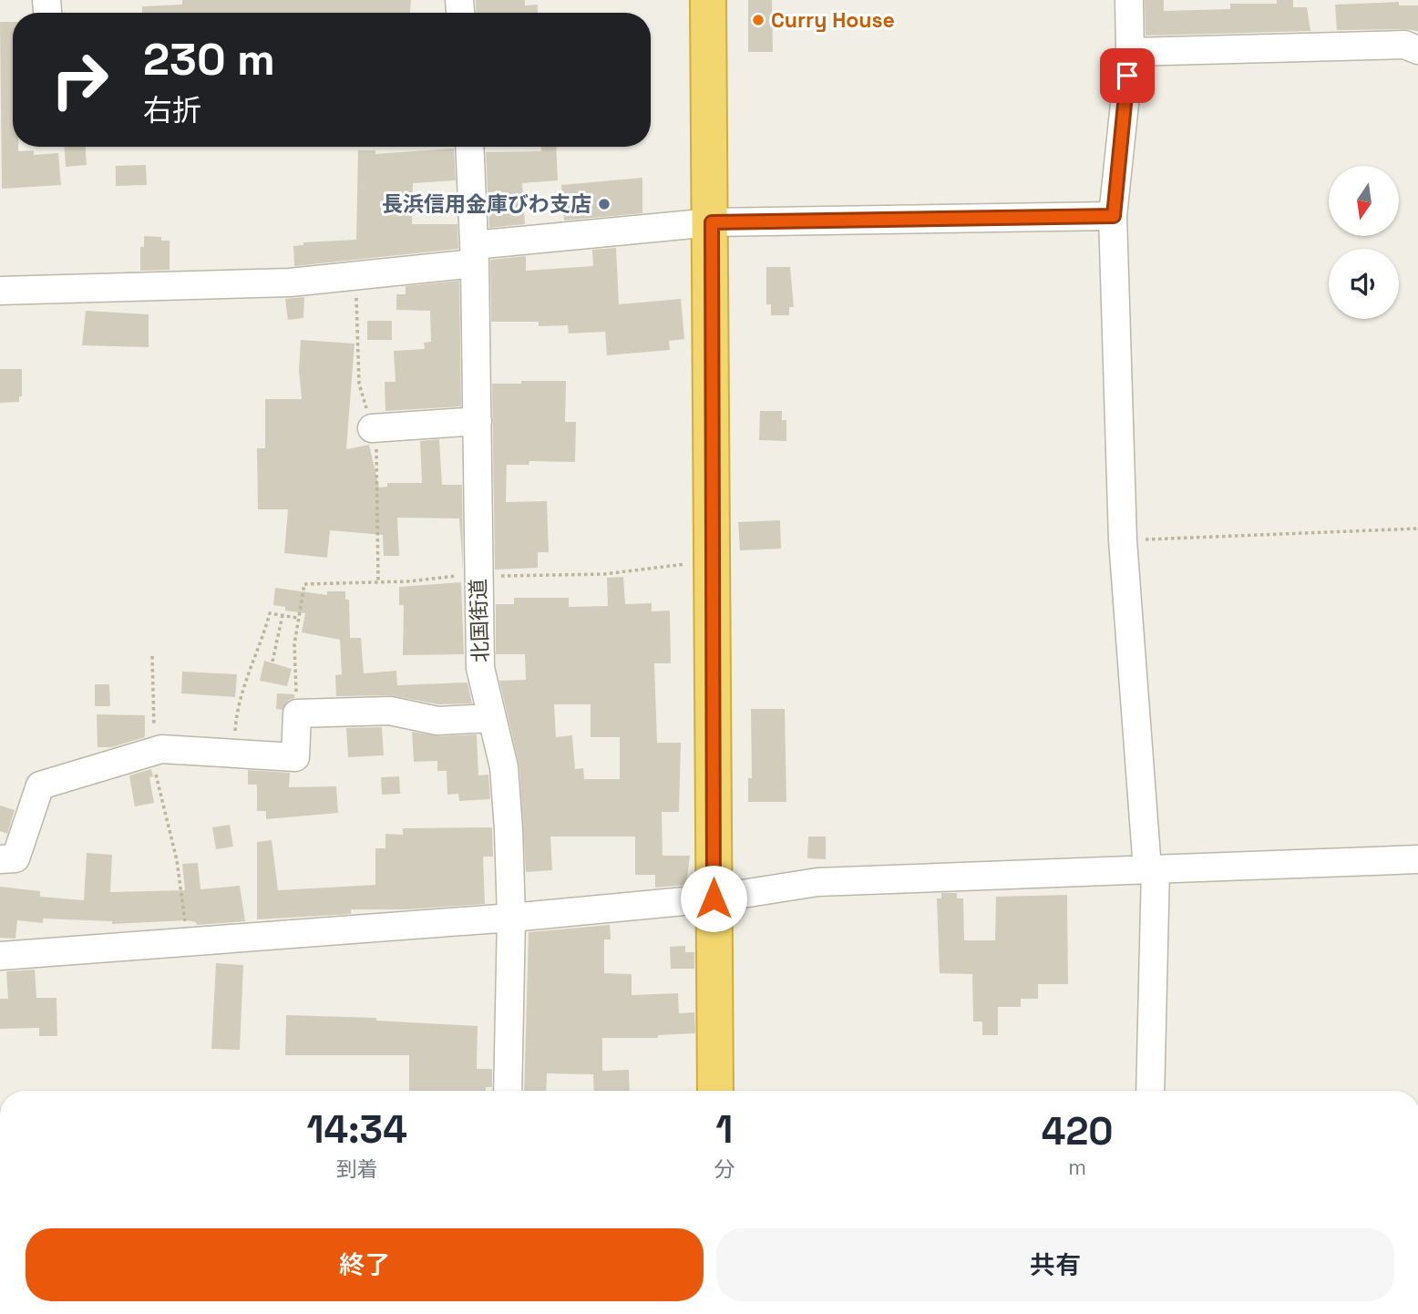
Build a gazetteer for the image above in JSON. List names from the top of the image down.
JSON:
{
  "streets": {
    "street": ["北国街道"]
  },
  "places": ["Curry House", "長浜信用金庫びわ支店"],
  "north": "bottom",
  "page": {
    "turn": ["230 m", "右折"],
    "eta": [
      "14:34",
      "到着",
      "1",
      "分",
      "420",
      "m"
    ],
    "buttons": ["終了", "共有"]
  }
}
